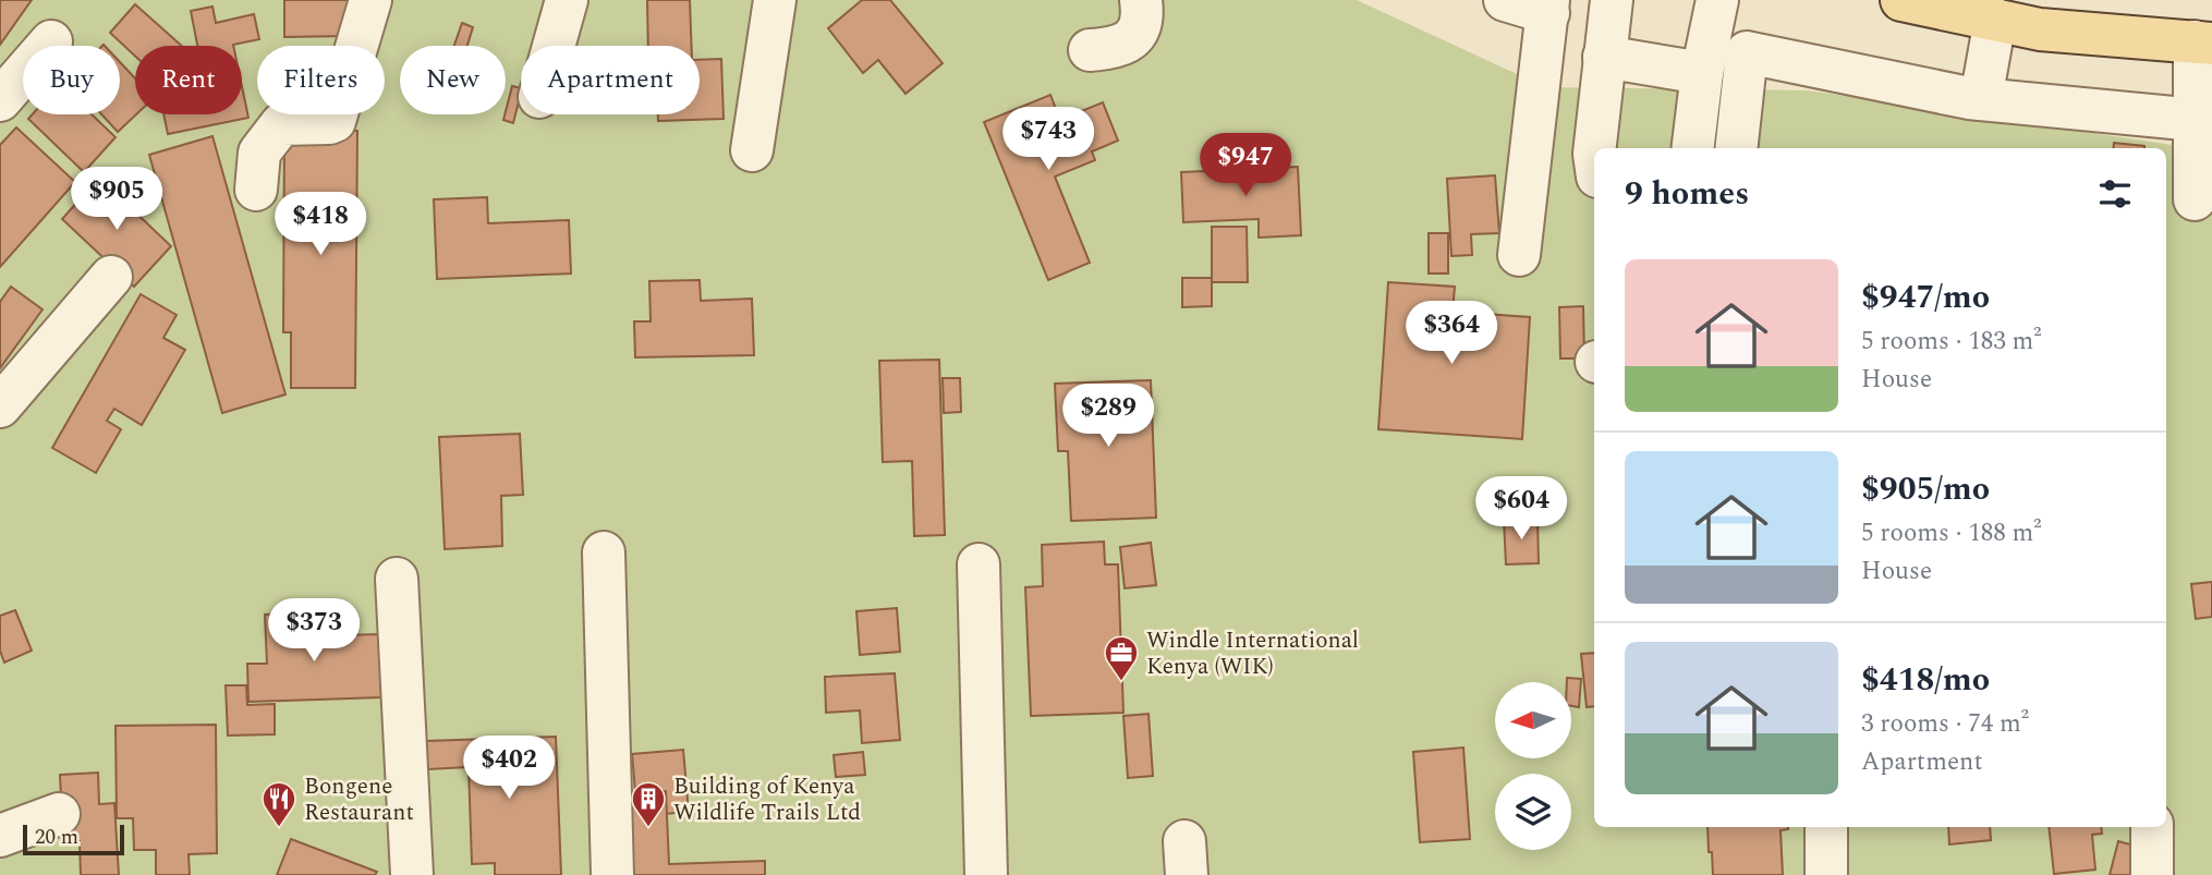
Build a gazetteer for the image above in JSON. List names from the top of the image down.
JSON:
{
  "places": {
    "office": ["Windle International Kenya (WIK)"],
    "restaurant": ["Bongene Restaurant"],
    "building": ["Building of Kenya Wildlife Trails Ltd"]
  },
  "scale_bar": "20 m",
  "north": "left",
  "page": {
    "chip": [
      "Buy",
      "Rent",
      "Filters",
      "New",
      "Apartment"
    ],
    "price": [
      "$743",
      "$947",
      "$905",
      "$418",
      "$364",
      "$289",
      "$604",
      "$373",
      "$402"
    ],
    "heading": "9 homes",
    "list": [
      {
        "name": "$947/mo",
        "note": "5 rooms · 183 m² · House"
      },
      {
        "name": "$905/mo",
        "note": "5 rooms · 188 m² · House"
      },
      {
        "name": "$418/mo",
        "note": "3 rooms · 74 m² · Apartment"
      }
    ],
    "scale": "20 m"
  }
}
